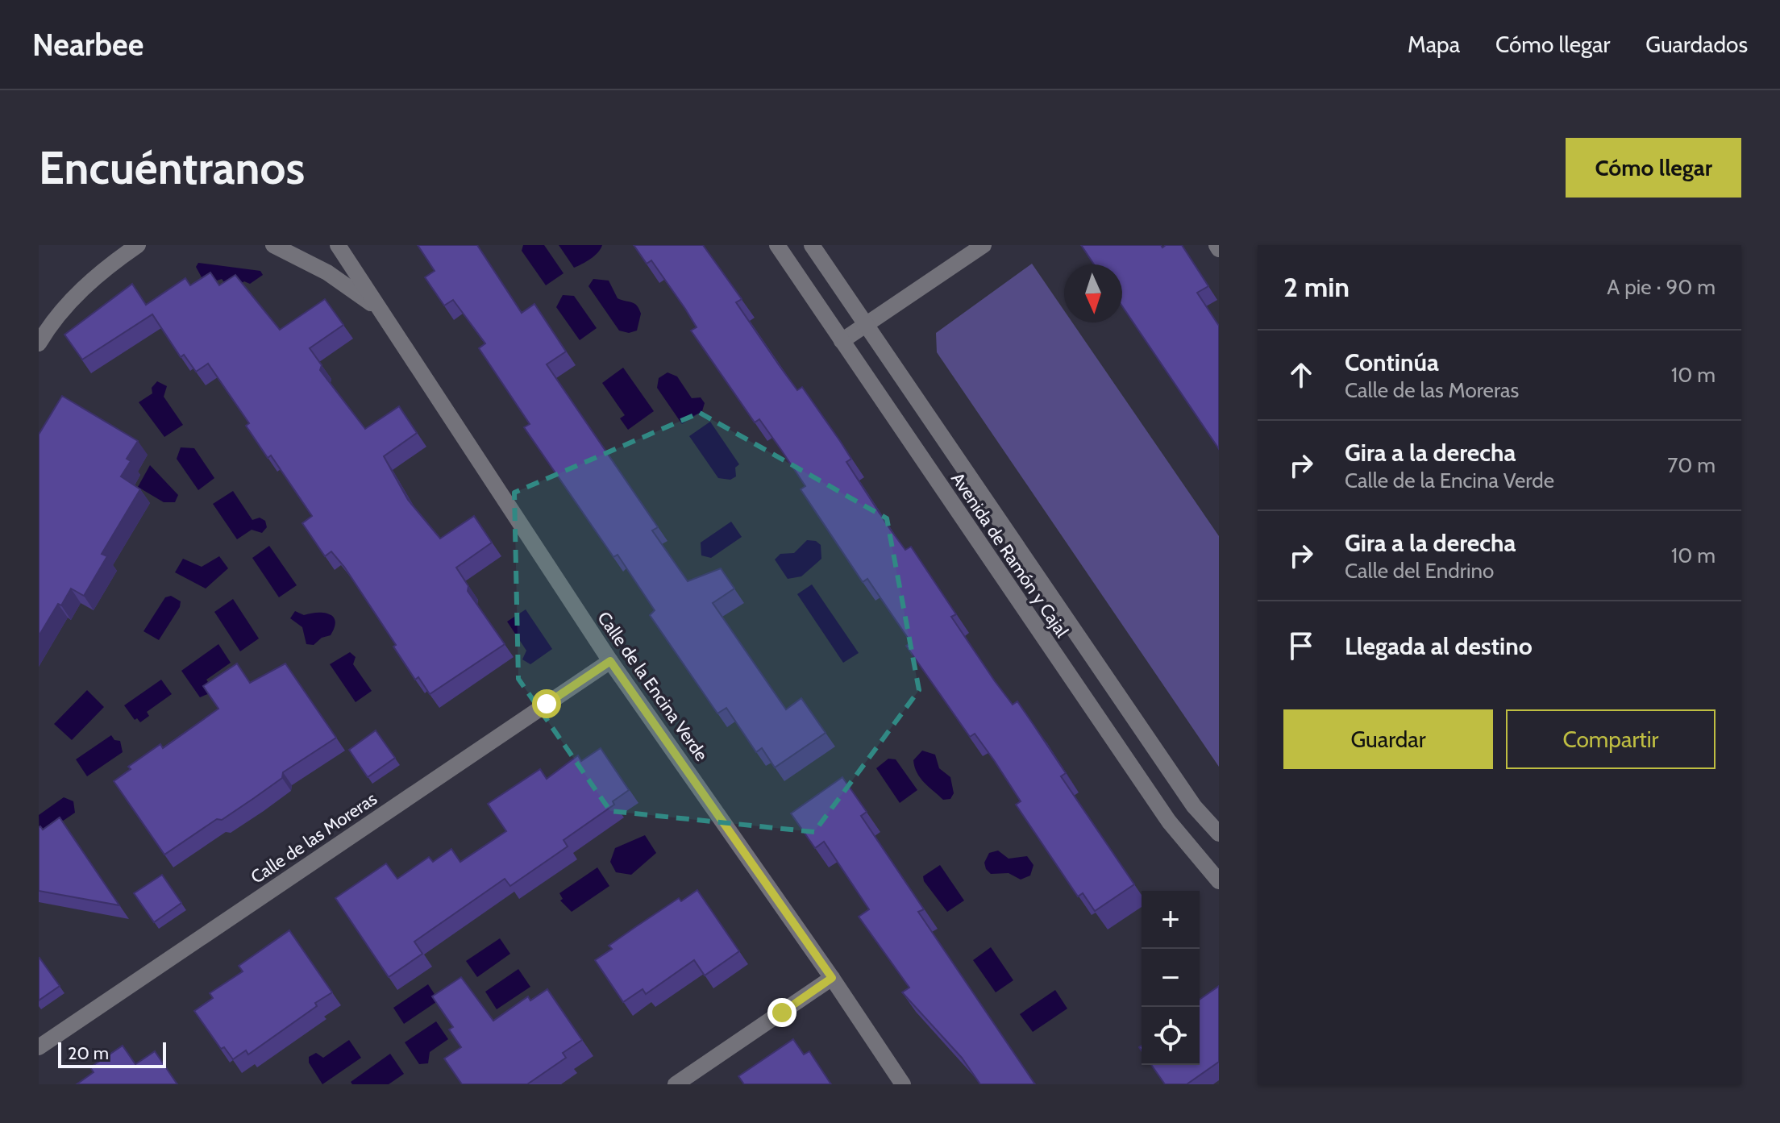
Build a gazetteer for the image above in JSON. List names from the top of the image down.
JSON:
{
  "streets": {
    "street": ["Avenida de Ramón y Cajal", "Calle de la Encina Verde", "Calle de las Moreras"]
  },
  "crossings": [
    ["Calle de la Encina Verde", "Calle de las Moreras"]
  ],
  "scale_bar": "20 m",
  "north": "bottom",
  "page": {
    "header": "Nearbee",
    "nav": ["Mapa", "Cómo llegar", "Guardados"],
    "buttons": [
      "Cómo llegar",
      ["Guardar", "Compartir"]
    ],
    "title": "Encuéntranos",
    "heading": ["2 min", "A pie · 90 m"],
    "list": [
      ["Continúa", "Calle de las Moreras", "10 m"],
      ["Gira a la derecha", "Calle de la Encina Verde", "70 m"],
      ["Gira a la derecha", "Calle del Endrino", "10 m"],
      "Llegada al destino"
    ],
    "map_buttons": ["+", "−"],
    "scale": "20 m"
  }
}
